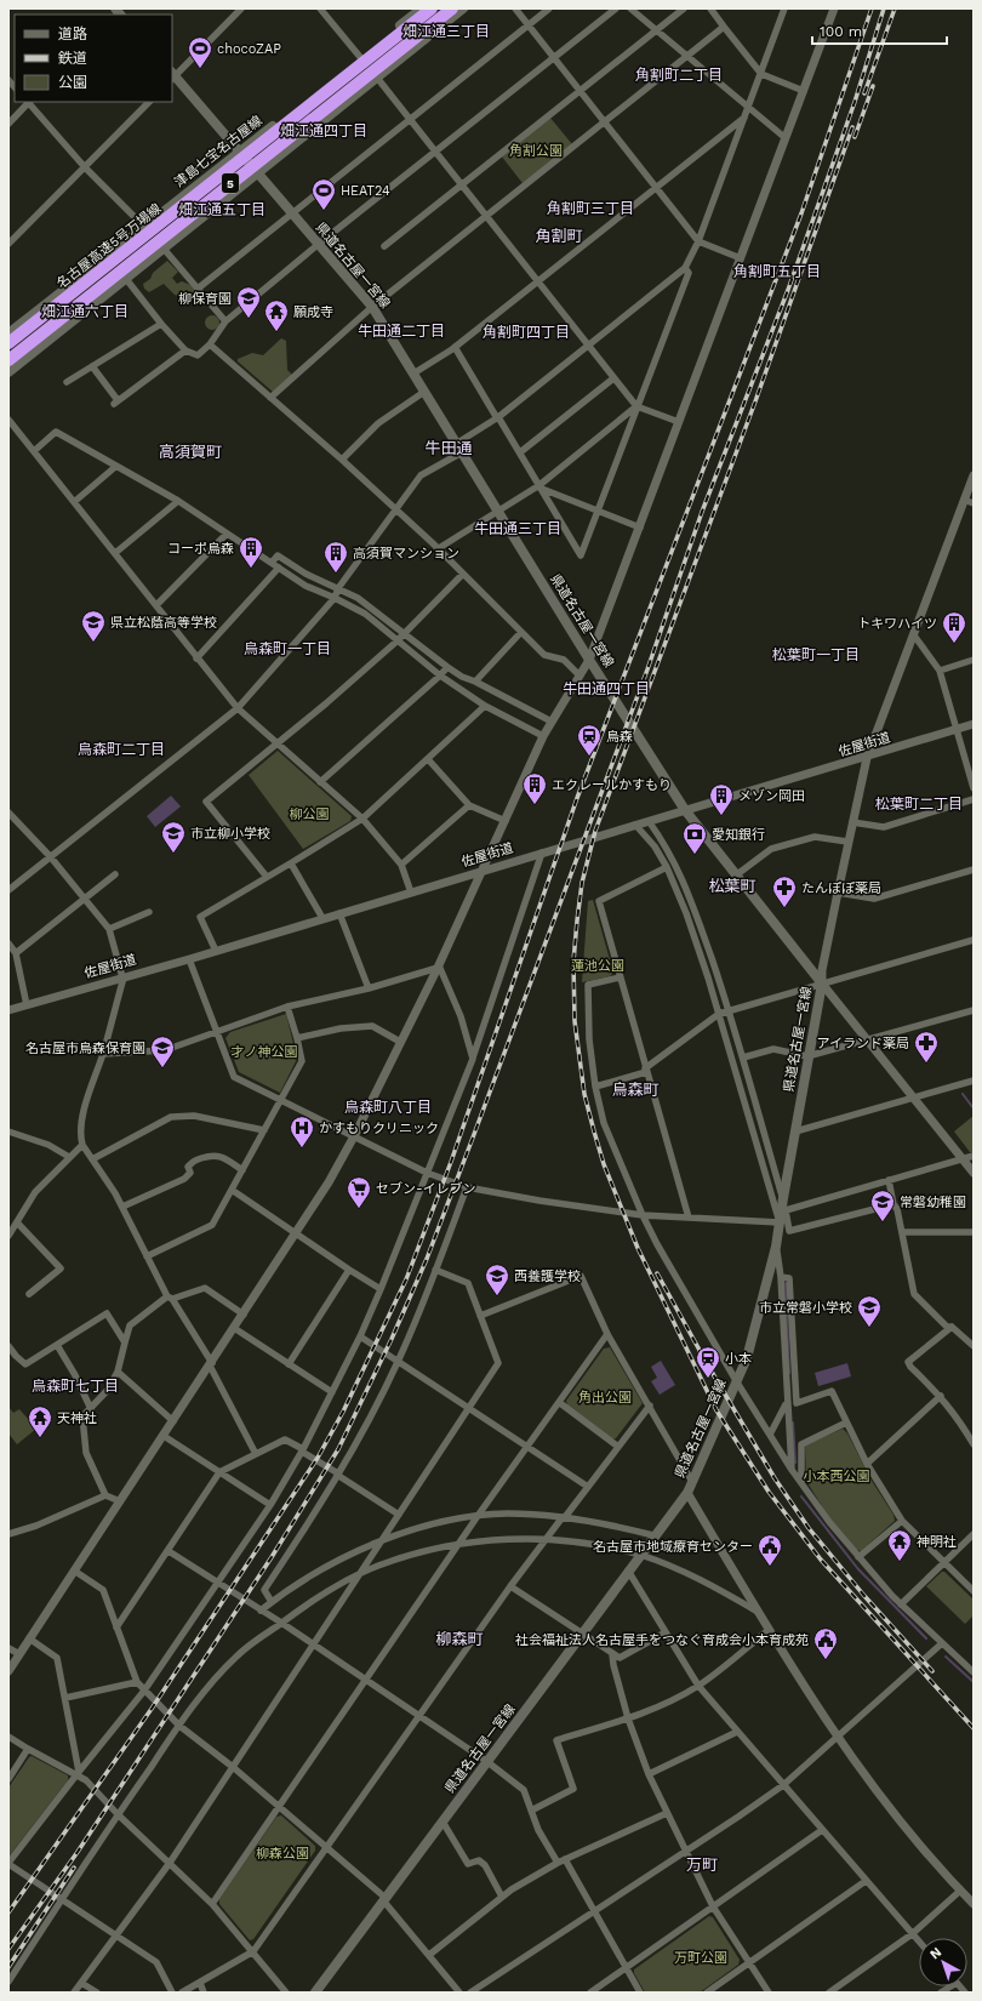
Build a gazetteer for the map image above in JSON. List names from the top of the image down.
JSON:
{
  "streets": {
    "highway": ["5", "名古屋高速5号万場線"],
    "main road": ["津島七宝名古屋線", "県道名古屋一宮線"],
    "street": ["佐屋街道"]
  },
  "crossings": [
    ["津島七宝名古屋線", "県道名古屋一宮線"],
    ["県道名古屋一宮線", "佐屋街道"]
  ],
  "districts": [
    "畑江通三丁目",
    "角割町二丁目",
    "畑江通四丁目",
    "角割町三丁目",
    "畑江通五丁目",
    "角割町",
    "角割町五丁目",
    "畑江通六丁目",
    "牛田通二丁目",
    "角割町四丁目",
    "牛田通",
    "高須賀町",
    "牛田通三丁目",
    "烏森町一丁目",
    "松葉町一丁目",
    "牛田通四丁目",
    "烏森町二丁目",
    "松葉町二丁目",
    "松葉町",
    "烏森町",
    "烏森町八丁目",
    "烏森町七丁目",
    "柳森町",
    "万町"
  ],
  "parks": [
    "角割公園",
    "柳公園",
    "蓮池公園",
    "才ノ神公園",
    "角出公園",
    "小本西公園",
    "柳森公園",
    "万町公園"
  ],
  "places": {
    "sports": ["chocoZAP", "HEAT24"],
    "school or university": [
      "柳保育園",
      "県立松蔭高等学校",
      "市立柳小学校",
      "名古屋市烏森保育園",
      "常磐幼稚園",
      "西養護学校",
      "市立常磐小学校"
    ],
    "temple": ["願成寺", "天神社", "神明社"],
    "building": [
      "コーポ烏森",
      "高須賀マンション",
      "トキワハイツ",
      "エクレールかすもり",
      "メゾン岡田"
    ],
    "station": ["烏森", "小本"],
    "bank": ["愛知銀行"],
    "pharmacy": ["たんぽぽ薬局", "アイランド薬局"],
    "hospital": ["かすもりクリニック"],
    "supermarket": ["セブン-イレブン"],
    "public building": ["名古屋市地域療育センター", "社会福祉法人名古屋手をつなぐ育成会小本育成苑"]
  },
  "legend": ["道路", "鉄道", "公園"],
  "scale_bar": "100 m",
  "north": "top left"
}
